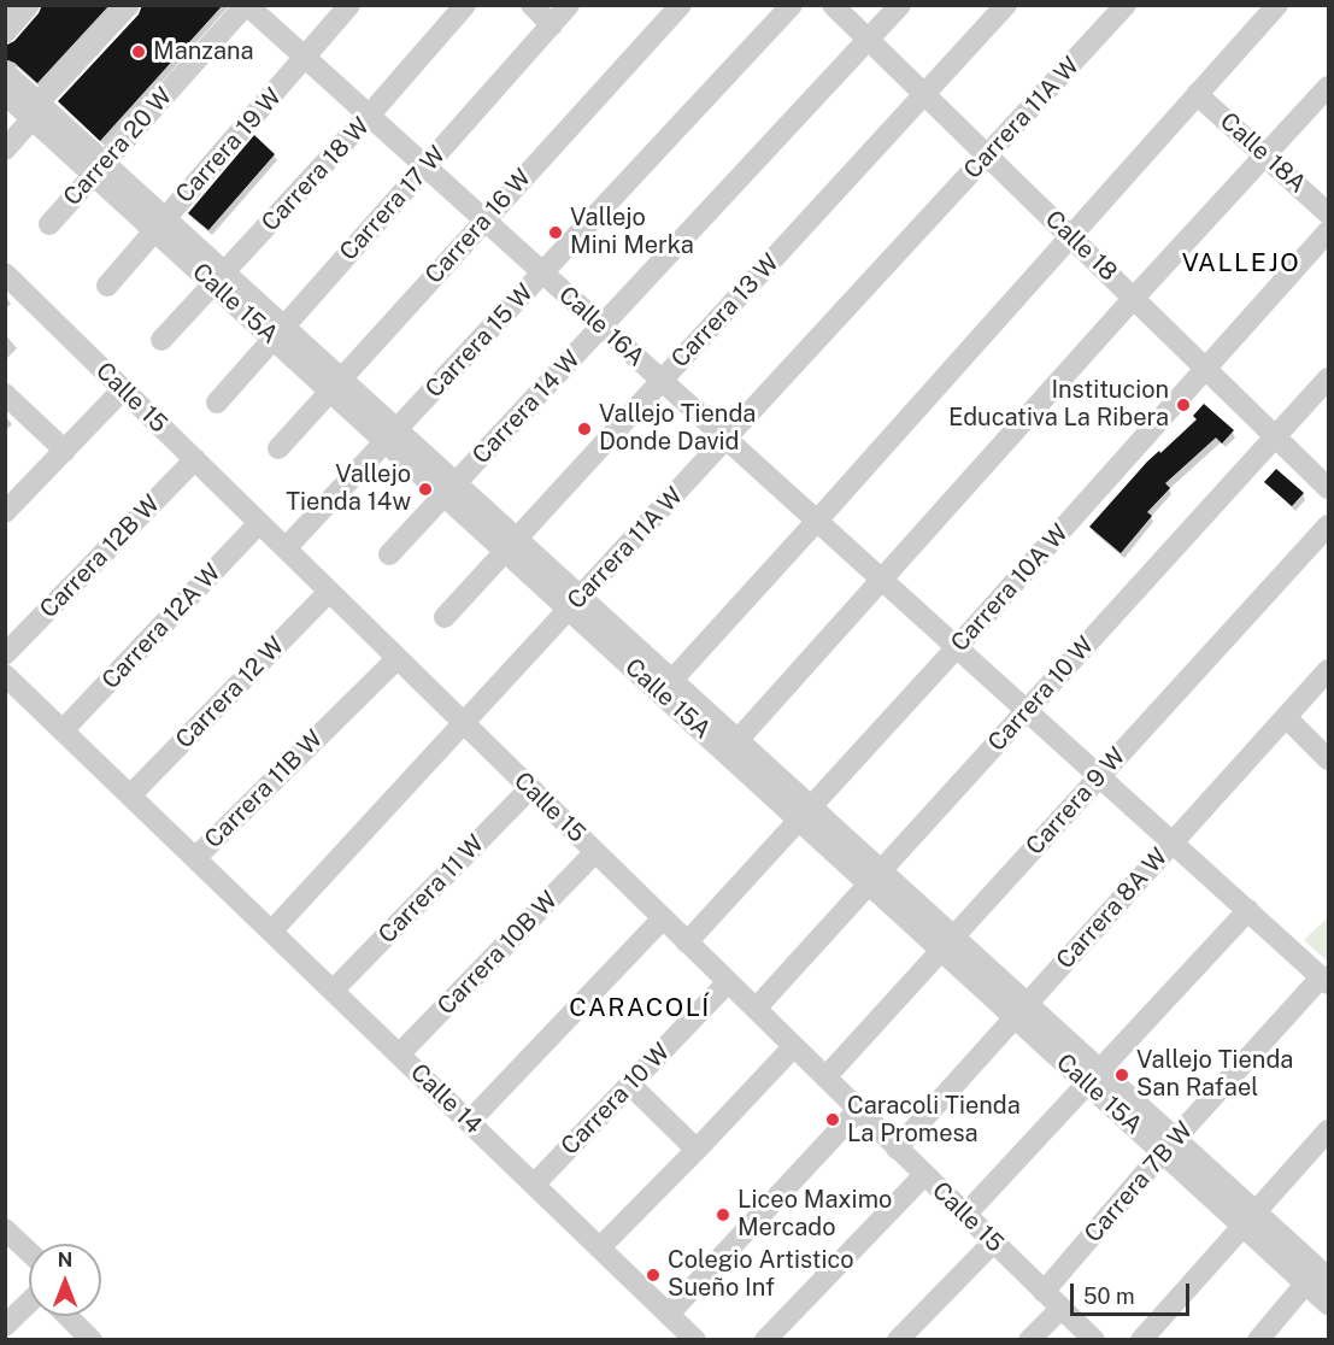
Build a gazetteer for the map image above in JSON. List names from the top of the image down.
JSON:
{
  "streets": {
    "street": [
      "Carrera 11A W",
      "Carrera 19 W",
      "Carrera 20 W",
      "Calle 18A",
      "Carrera 18 W",
      "Carrera 17 W",
      "Carrera 16 W",
      "Calle 18",
      "Calle 15A",
      "Carrera 13 W",
      "Calle 16A",
      "Carrera 15 W",
      "Calle 15",
      "Carrera 14 W",
      "Carrera 12B W",
      "Carrera 10A W",
      "Carrera 12A W",
      "Carrera 12 W",
      "Carrera 10 W",
      "Carrera 11B W",
      "Carrera 9 W",
      "Carrera 11 W",
      "Carrera 8A W",
      "Carrera 10B W",
      "Calle 14",
      "Carrera 7B W"
    ]
  },
  "crossings": [
    ["Carrera 11A W", "Calle 18"],
    ["Carrera 11A W", "Calle 15A"],
    ["Carrera 11A W", "Calle 16A"],
    ["Carrera 11A W", "Calle 15"],
    ["Carrera 11A W", "Calle 14"],
    ["Carrera 19 W", "Calle 15A"],
    ["Carrera 19 W", "Calle 16A"],
    ["Carrera 20 W", "Calle 15A"],
    ["Carrera 20 W", "Calle 16A"],
    ["Carrera 18 W", "Calle 15A"],
    ["Carrera 18 W", "Calle 16A"],
    ["Carrera 17 W", "Calle 15A"],
    ["Carrera 17 W", "Calle 16A"],
    ["Carrera 16 W", "Calle 15A"],
    ["Carrera 16 W", "Calle 16A"],
    ["Calle 18", "Carrera 13 W"],
    ["Calle 18", "Carrera 14 W"],
    ["Calle 18", "Carrera 10A W"],
    ["Calle 18", "Carrera 10 W"],
    ["Calle 15A", "Carrera 13 W"],
    ["Calle 15A", "Carrera 15 W"],
    ["Calle 15A", "Carrera 14 W"],
    ["Calle 15A", "Carrera 10A W"],
    ["Calle 15A", "Carrera 10 W"],
    ["Calle 15A", "Carrera 9 W"],
    ["Calle 15A", "Carrera 8A W"],
    ["Calle 15A", "Carrera 7B W"],
    ["Carrera 13 W", "Calle 16A"],
    ["Calle 16A", "Carrera 15 W"],
    ["Calle 16A", "Carrera 14 W"],
    ["Calle 16A", "Carrera 10A W"],
    ["Calle 16A", "Carrera 10 W"],
    ["Calle 16A", "Carrera 9 W"],
    ["Calle 16A", "Carrera 8A W"],
    ["Calle 16A", "Carrera 7B W"],
    ["Carrera 15 W", "Calle 15"],
    ["Calle 15", "Carrera 12B W"],
    ["Calle 15", "Carrera 10A W"],
    ["Calle 15", "Carrera 12A W"],
    ["Calle 15", "Carrera 12 W"],
    ["Calle 15", "Carrera 10 W"],
    ["Calle 15", "Carrera 11B W"],
    ["Calle 15", "Carrera 9 W"],
    ["Calle 15", "Carrera 11 W"],
    ["Calle 15", "Carrera 8A W"],
    ["Calle 15", "Carrera 10B W"],
    ["Calle 15", "Carrera 7B W"],
    ["Carrera 12A W", "Carrera 11B W"],
    ["Carrera 12 W", "Carrera 11B W"],
    ["Carrera 10 W", "Calle 14"],
    ["Carrera 11B W", "Calle 14"],
    ["Carrera 11 W", "Calle 14"],
    ["Carrera 10B W", "Calle 14"]
  ],
  "districts": ["VALLEJO", "CARACOLÍ"],
  "places": [
    "Manzana",
    "Vallejo Mini Merka",
    "Institucion Educativa La Ribera",
    "Vallejo Tienda Donde David",
    "Vallejo Tienda 14w",
    "Vallejo Tienda San Rafael",
    "Caracoli Tienda La Promesa",
    "Liceo Maximo Mercado",
    "Colegio Artistico Sueño Inf"
  ],
  "scale_bar": "50 m",
  "north": "top"
}
